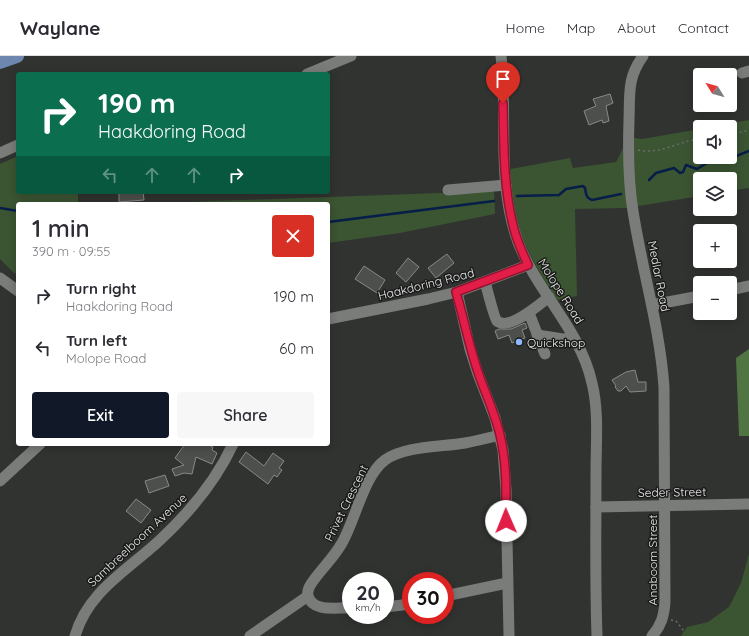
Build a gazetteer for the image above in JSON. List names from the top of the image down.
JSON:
{
  "streets": {
    "street": [
      "Medlar Road",
      "Haakdoring Road",
      "Molope Road",
      "Seder Street",
      "Privet Crescent",
      "Sambreelboom Avenue",
      "Anaboom Street"
    ]
  },
  "crossings": [
    ["Medlar Road", "Seder Street"],
    ["Medlar Road", "Anaboom Street"],
    ["Haakdoring Road", "Molope Road"],
    ["Molope Road", "Seder Street"],
    ["Seder Street", "Anaboom Street"]
  ],
  "places": ["Quickshop"],
  "north": "top left",
  "page": {
    "header": "Waylane",
    "nav": [
      "Home",
      "Map",
      "About",
      "Contact"
    ],
    "map_buttons": ["+", "−"],
    "turn": ["190 m", "Haakdoring Road"],
    "heading": ["1 min", "390 m · 09:55"],
    "list": [
      {
        "name": "Turn right",
        "note": "Haakdoring Road",
        "value": "190 m"
      },
      {
        "name": "Turn left",
        "note": "Molope Road",
        "value": "60 m"
      }
    ],
    "buttons": ["Exit", "Share"],
    "speed": "20 km/h",
    "limit": "30"
  }
}
